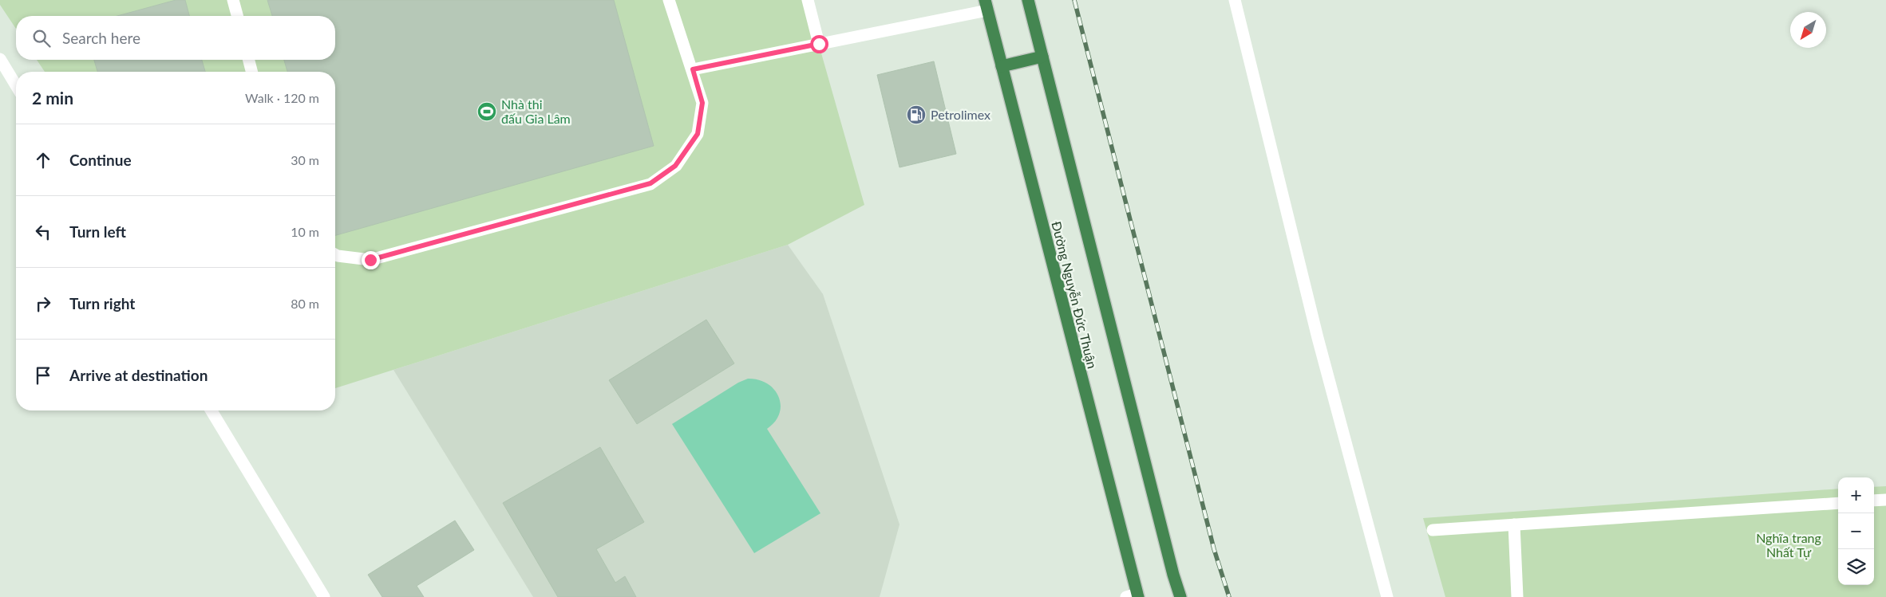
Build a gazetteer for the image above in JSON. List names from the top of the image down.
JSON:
{
  "streets": {
    "highway": ["Đường Nguyễn Đức Thuận"]
  },
  "parks": ["Nghĩa trang Nhất Tự"],
  "places": {
    "sports": ["Nhà thi đấu Gia Lâm"],
    "fuel station": ["Petrolimex"]
  },
  "north": "bottom left",
  "page": {
    "search": "Search here",
    "heading": ["2 min", "Walk · 120 m"],
    "list": [
      ["Continue", "30 m"],
      ["Turn left", "10 m"],
      ["Turn right", "80 m"],
      "Arrive at destination"
    ],
    "map_buttons": ["+", "−"]
  }
}
